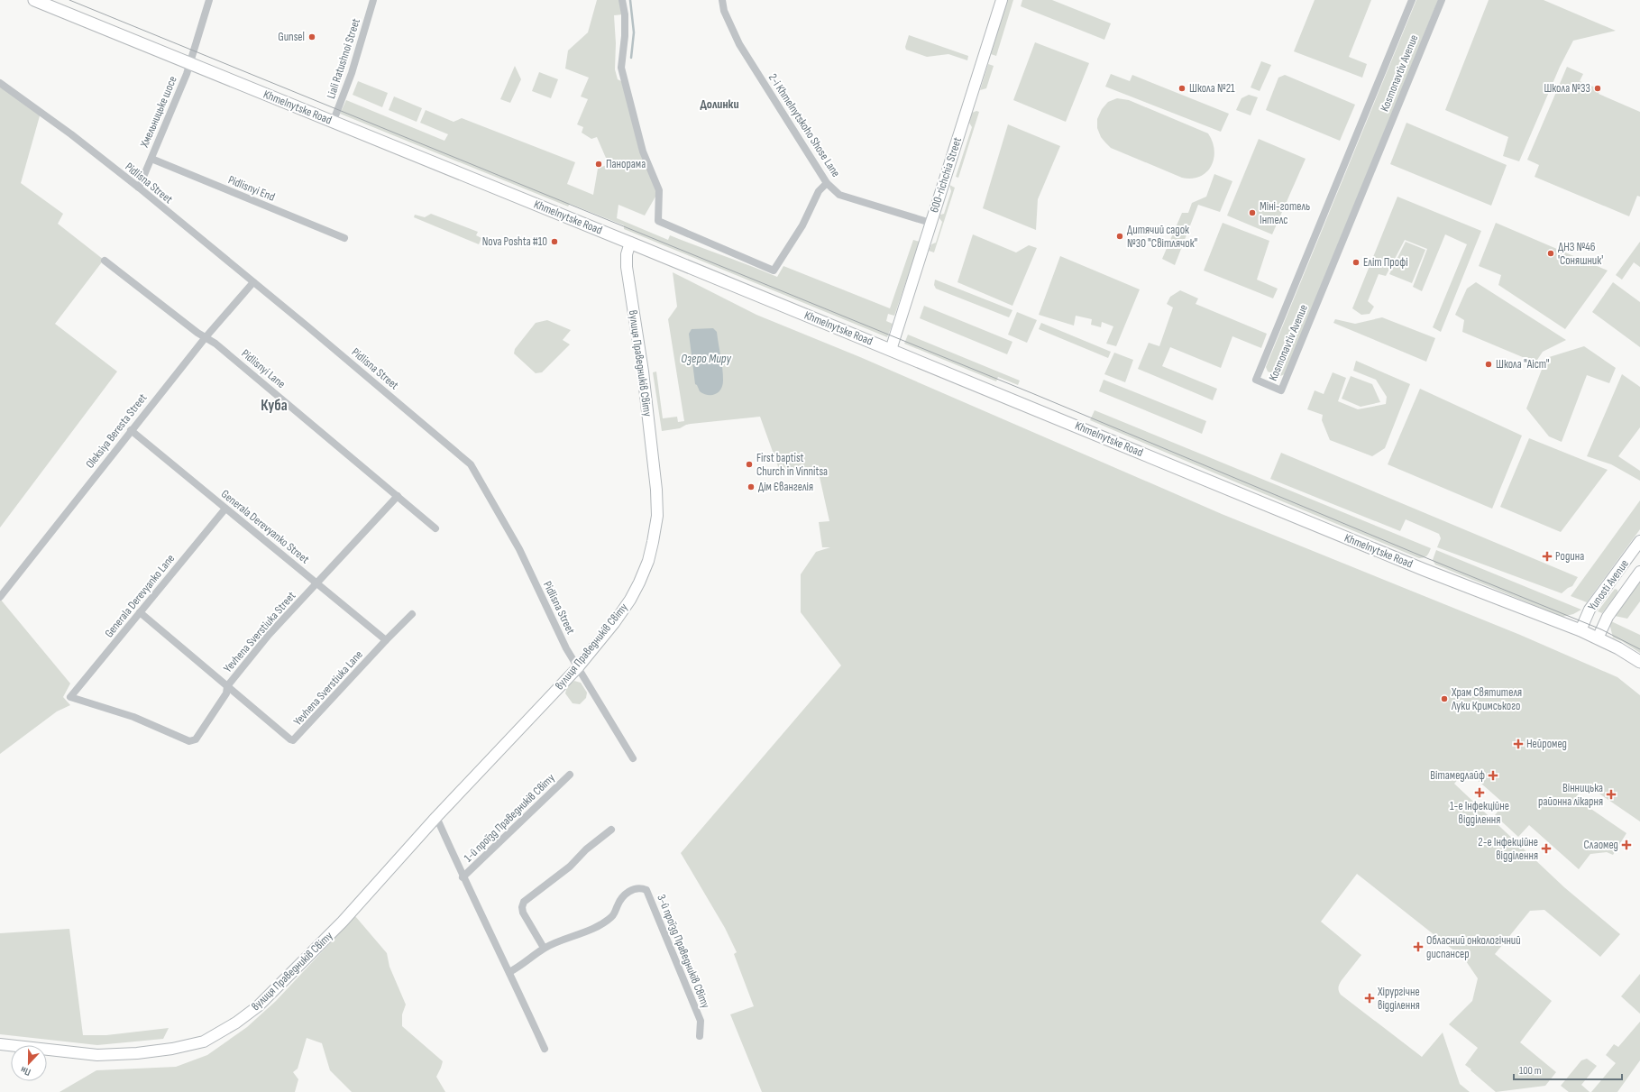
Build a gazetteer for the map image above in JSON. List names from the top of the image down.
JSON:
{
  "streets": {
    "main road": [
      "Khmelnytske Road",
      "600-richchia Street",
      "вулиця Праведників Світу",
      "Yunosti Avenue"
    ],
    "street": [
      "Liali Ratushnoi Street",
      "Kosmonavtiv Avenue",
      "Хмельницьке шосе",
      "2-i Khmelnytskoho Shose Lane",
      "Pidlisna Street",
      "Pidlisnyi End",
      "Pidlisnyi Lane",
      "Oleksiya Beresta Street",
      "Generala Derevyanko Street",
      "Generala Derevyanko Lane",
      "Yevhena Sverstiuka Street",
      "Yevhena Sverstiuka Lane",
      "1-й проїзд Праведників Світу",
      "3-й проїзд Праведників Світу"
    ]
  },
  "crossings": [
    ["Liali Ratushnoi Street", "Khmelnytske Road"],
    ["Khmelnytske Road", "Хмельницьке шосе"],
    ["Khmelnytske Road", "600-richchia Street"],
    ["Khmelnytske Road", "вулиця Праведників Світу"],
    ["Khmelnytske Road", "Yunosti Avenue"],
    ["Хмельницьке шосе", "Pidlisna Street"],
    ["Хмельницьке шосе", "Pidlisnyi End"],
    ["2-i Khmelnytskoho Shose Lane", "600-richchia Street"],
    ["Pidlisna Street", "вулиця Праведників Світу"],
    ["Pidlisna Street", "Oleksiya Beresta Street"],
    ["Pidlisnyi Lane", "Oleksiya Beresta Street"],
    ["Pidlisnyi Lane", "Yevhena Sverstiuka Street"],
    ["Oleksiya Beresta Street", "Generala Derevyanko Street"],
    ["Generala Derevyanko Street", "Generala Derevyanko Lane"],
    ["Generala Derevyanko Street", "Yevhena Sverstiuka Street"],
    ["Generala Derevyanko Street", "Yevhena Sverstiuka Lane"],
    ["Generala Derevyanko Lane", "Yevhena Sverstiuka Street"],
    ["Generala Derevyanko Lane", "Yevhena Sverstiuka Lane"],
    ["Yevhena Sverstiuka Street", "Yevhena Sverstiuka Lane"]
  ],
  "districts": ["Долинки", "Куба"],
  "water": ["Озеро Миру"],
  "places": {
    "other": [
      "Gunsel",
      "Школа №21",
      "Школа №33",
      "Панорама",
      "Міні-готель Інтелс",
      "Дитячий садок №30 \"Світлячок\"",
      "Nova Poshta #10",
      "ДНЗ №46 'Соняшник'",
      "Еліт Профі",
      "Школа \"Аіст\"",
      "First baptist Church in Vinnitsa",
      "Дім Євангелія",
      "Храм Святителя Луки Кримського"
    ],
    "health": [
      "Родина",
      "Нейромед",
      "Вітамедлайф",
      "1-е Інфекційне відділення",
      "Вінницька районна лікарня",
      "Слаомед",
      "2-е Інфекційне відділення",
      "Обласний онкологічний диспансер",
      "Хірургічне відділення"
    ]
  },
  "scale_bar": "100 m",
  "north": "bottom"
}
